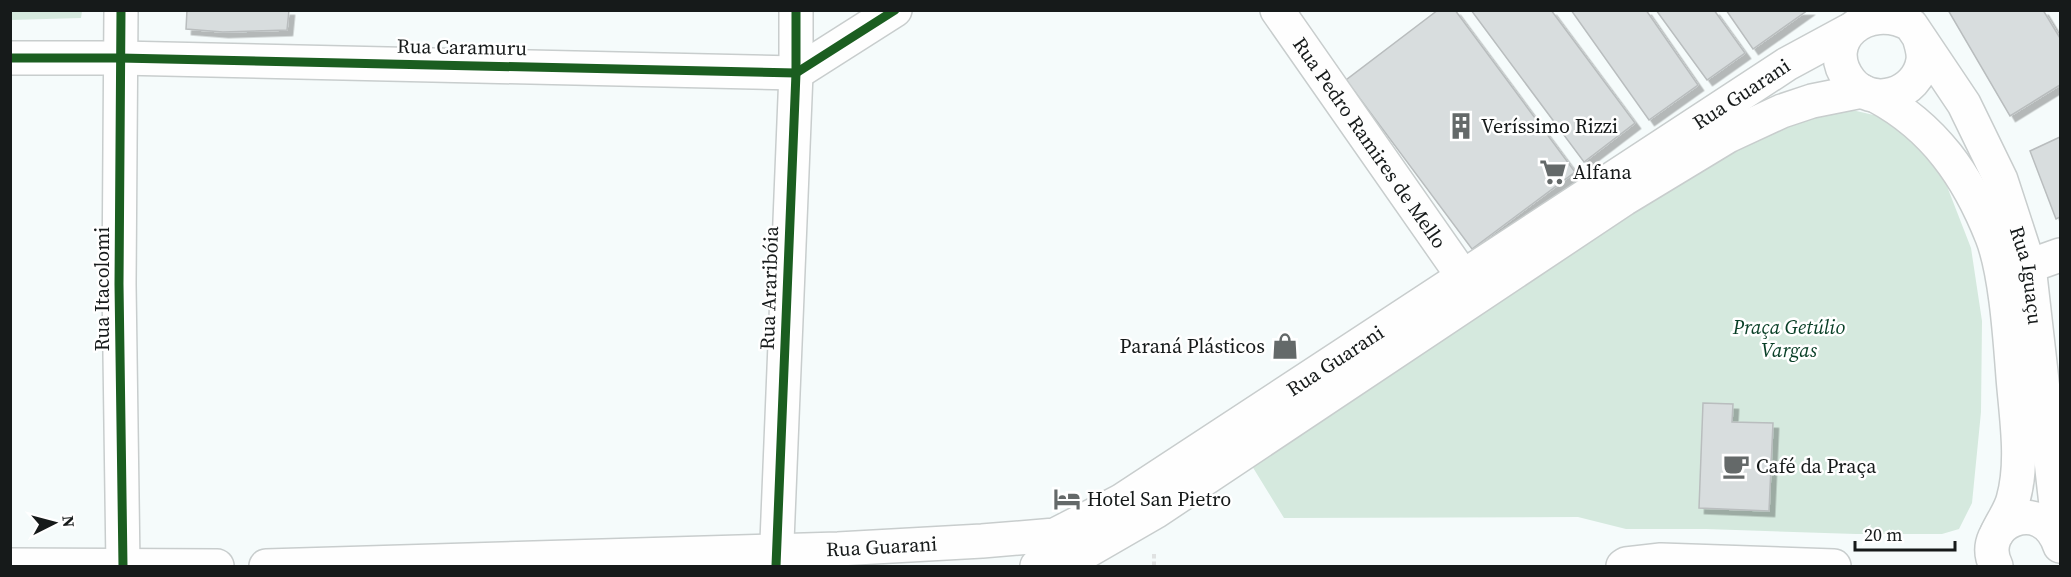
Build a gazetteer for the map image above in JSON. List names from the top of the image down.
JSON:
{
  "streets": {
    "main road": [
      "Rua Caramuru",
      "Rua Guarani",
      "Rua Pedro Ramires de Mello",
      "Rua Iguaçu",
      "Rua Araribóia",
      "Rua Itacolomi"
    ]
  },
  "crossings": [
    ["Rua Caramuru", "Rua Araribóia"],
    ["Rua Caramuru", "Rua Itacolomi"],
    ["Rua Guarani", "Rua Pedro Ramires de Mello"],
    ["Rua Guarani", "Rua Iguaçu"],
    ["Rua Guarani", "Rua Araribóia"]
  ],
  "parks": ["Praça Getúlio Vargas"],
  "places": {
    "building": ["Veríssimo Rizzi"],
    "supermarket": ["Alfana"],
    "shop": ["Paraná Plásticos"],
    "cafe": ["Café da Praça"],
    "hotel": ["Hotel San Pietro"]
  },
  "scale_bar": "20 m",
  "north": "right"
}
